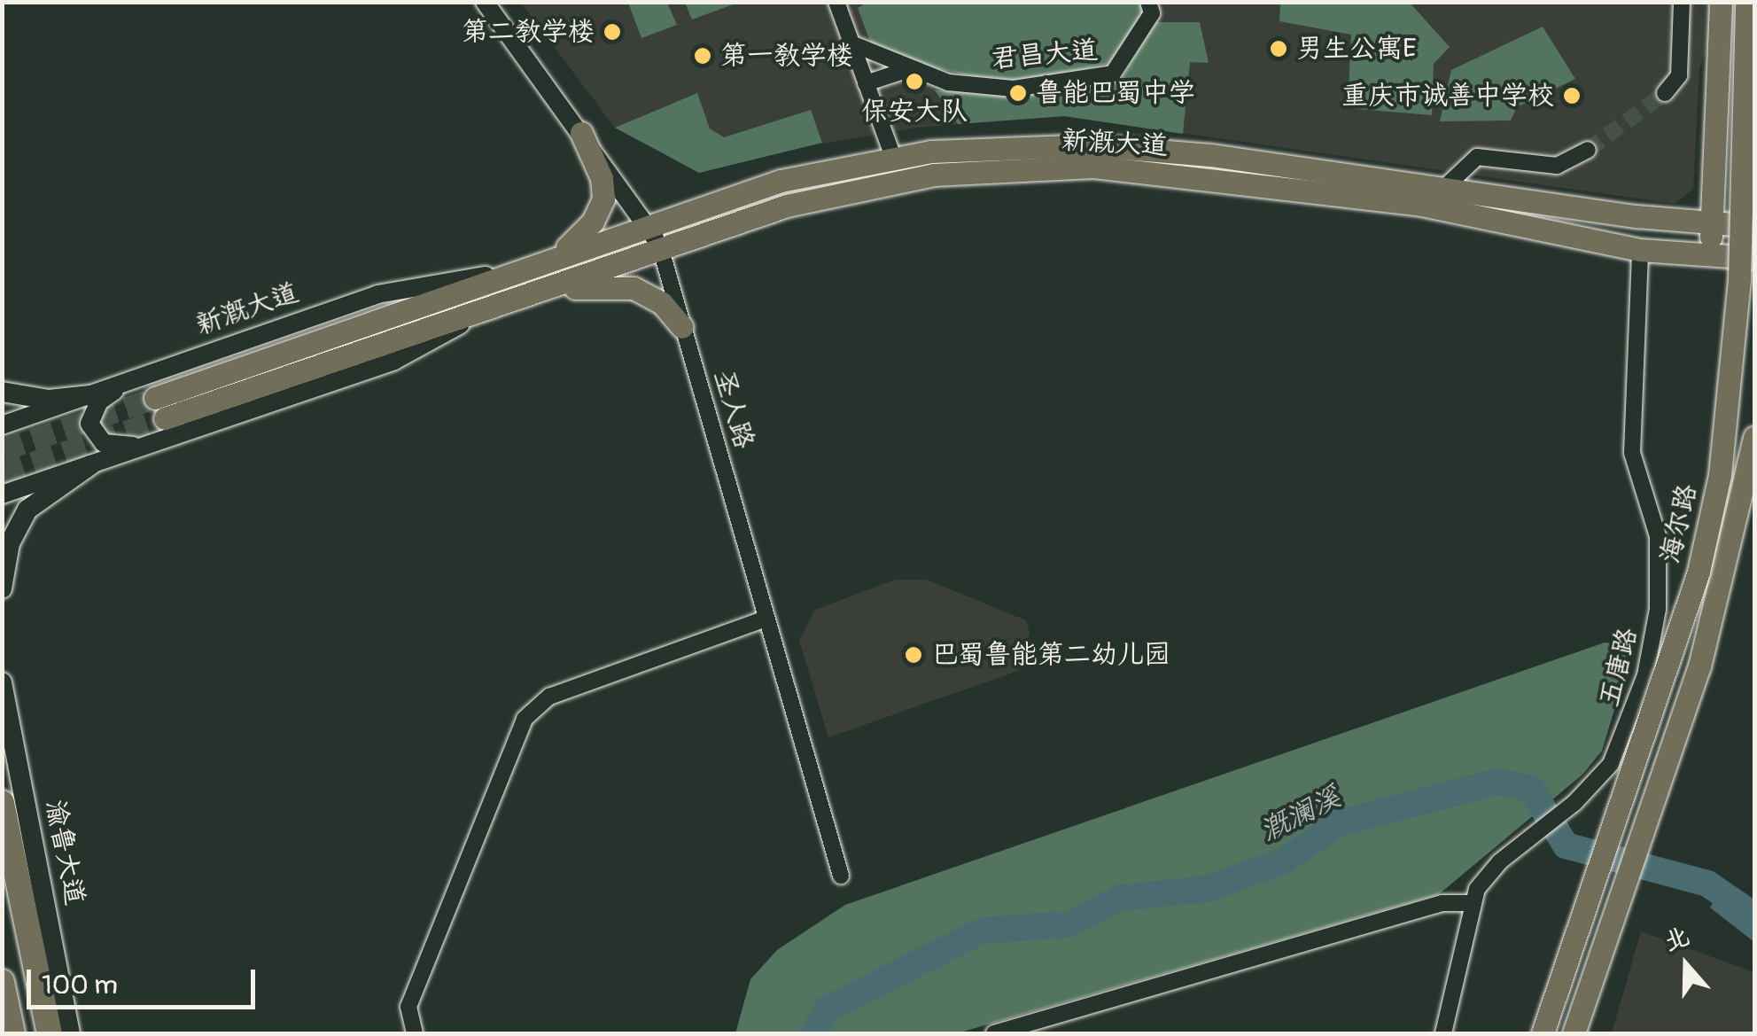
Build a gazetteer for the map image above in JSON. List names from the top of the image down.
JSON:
{
  "streets": {
    "highway": ["渝鲁大道"],
    "main road": ["新溉大道", "海尔路"],
    "street": ["君昌大道", "圣人路", "五唐路"]
  },
  "crossings": [
    ["新溉大道", "圣人路"],
    ["新溉大道", "五唐路"]
  ],
  "water": ["溉澜溪"],
  "places": [
    "第二教学楼",
    "男生公寓E",
    "第一教学楼",
    "保安大队",
    "鲁能巴蜀中学",
    "重庆市诚善中学校",
    "巴蜀鲁能第二幼儿园"
  ],
  "scale_bar": "100 m",
  "north": "top"
}
